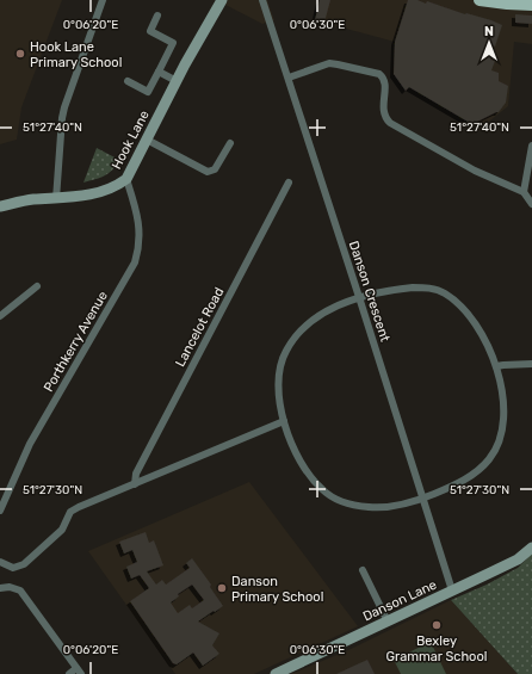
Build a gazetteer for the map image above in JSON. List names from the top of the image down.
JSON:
{
  "streets": {
    "street": [
      "Hook Lane",
      "Danson Crescent",
      "Lancelot Road",
      "Porthkerry Avenue",
      "Danson Lane"
    ]
  },
  "crossings": [
    ["Hook Lane", "Porthkerry Avenue"],
    ["Danson Crescent", "Danson Lane"]
  ],
  "places": ["Hook Lane Primary School", "Danson Primary School", "Bexley Grammar School"],
  "north": "top",
  "coordinates": [
    "0°06'20\"E",
    "0°06'30\"E",
    "51°27'40\"N",
    "51°27'30\"N"
  ]
}
